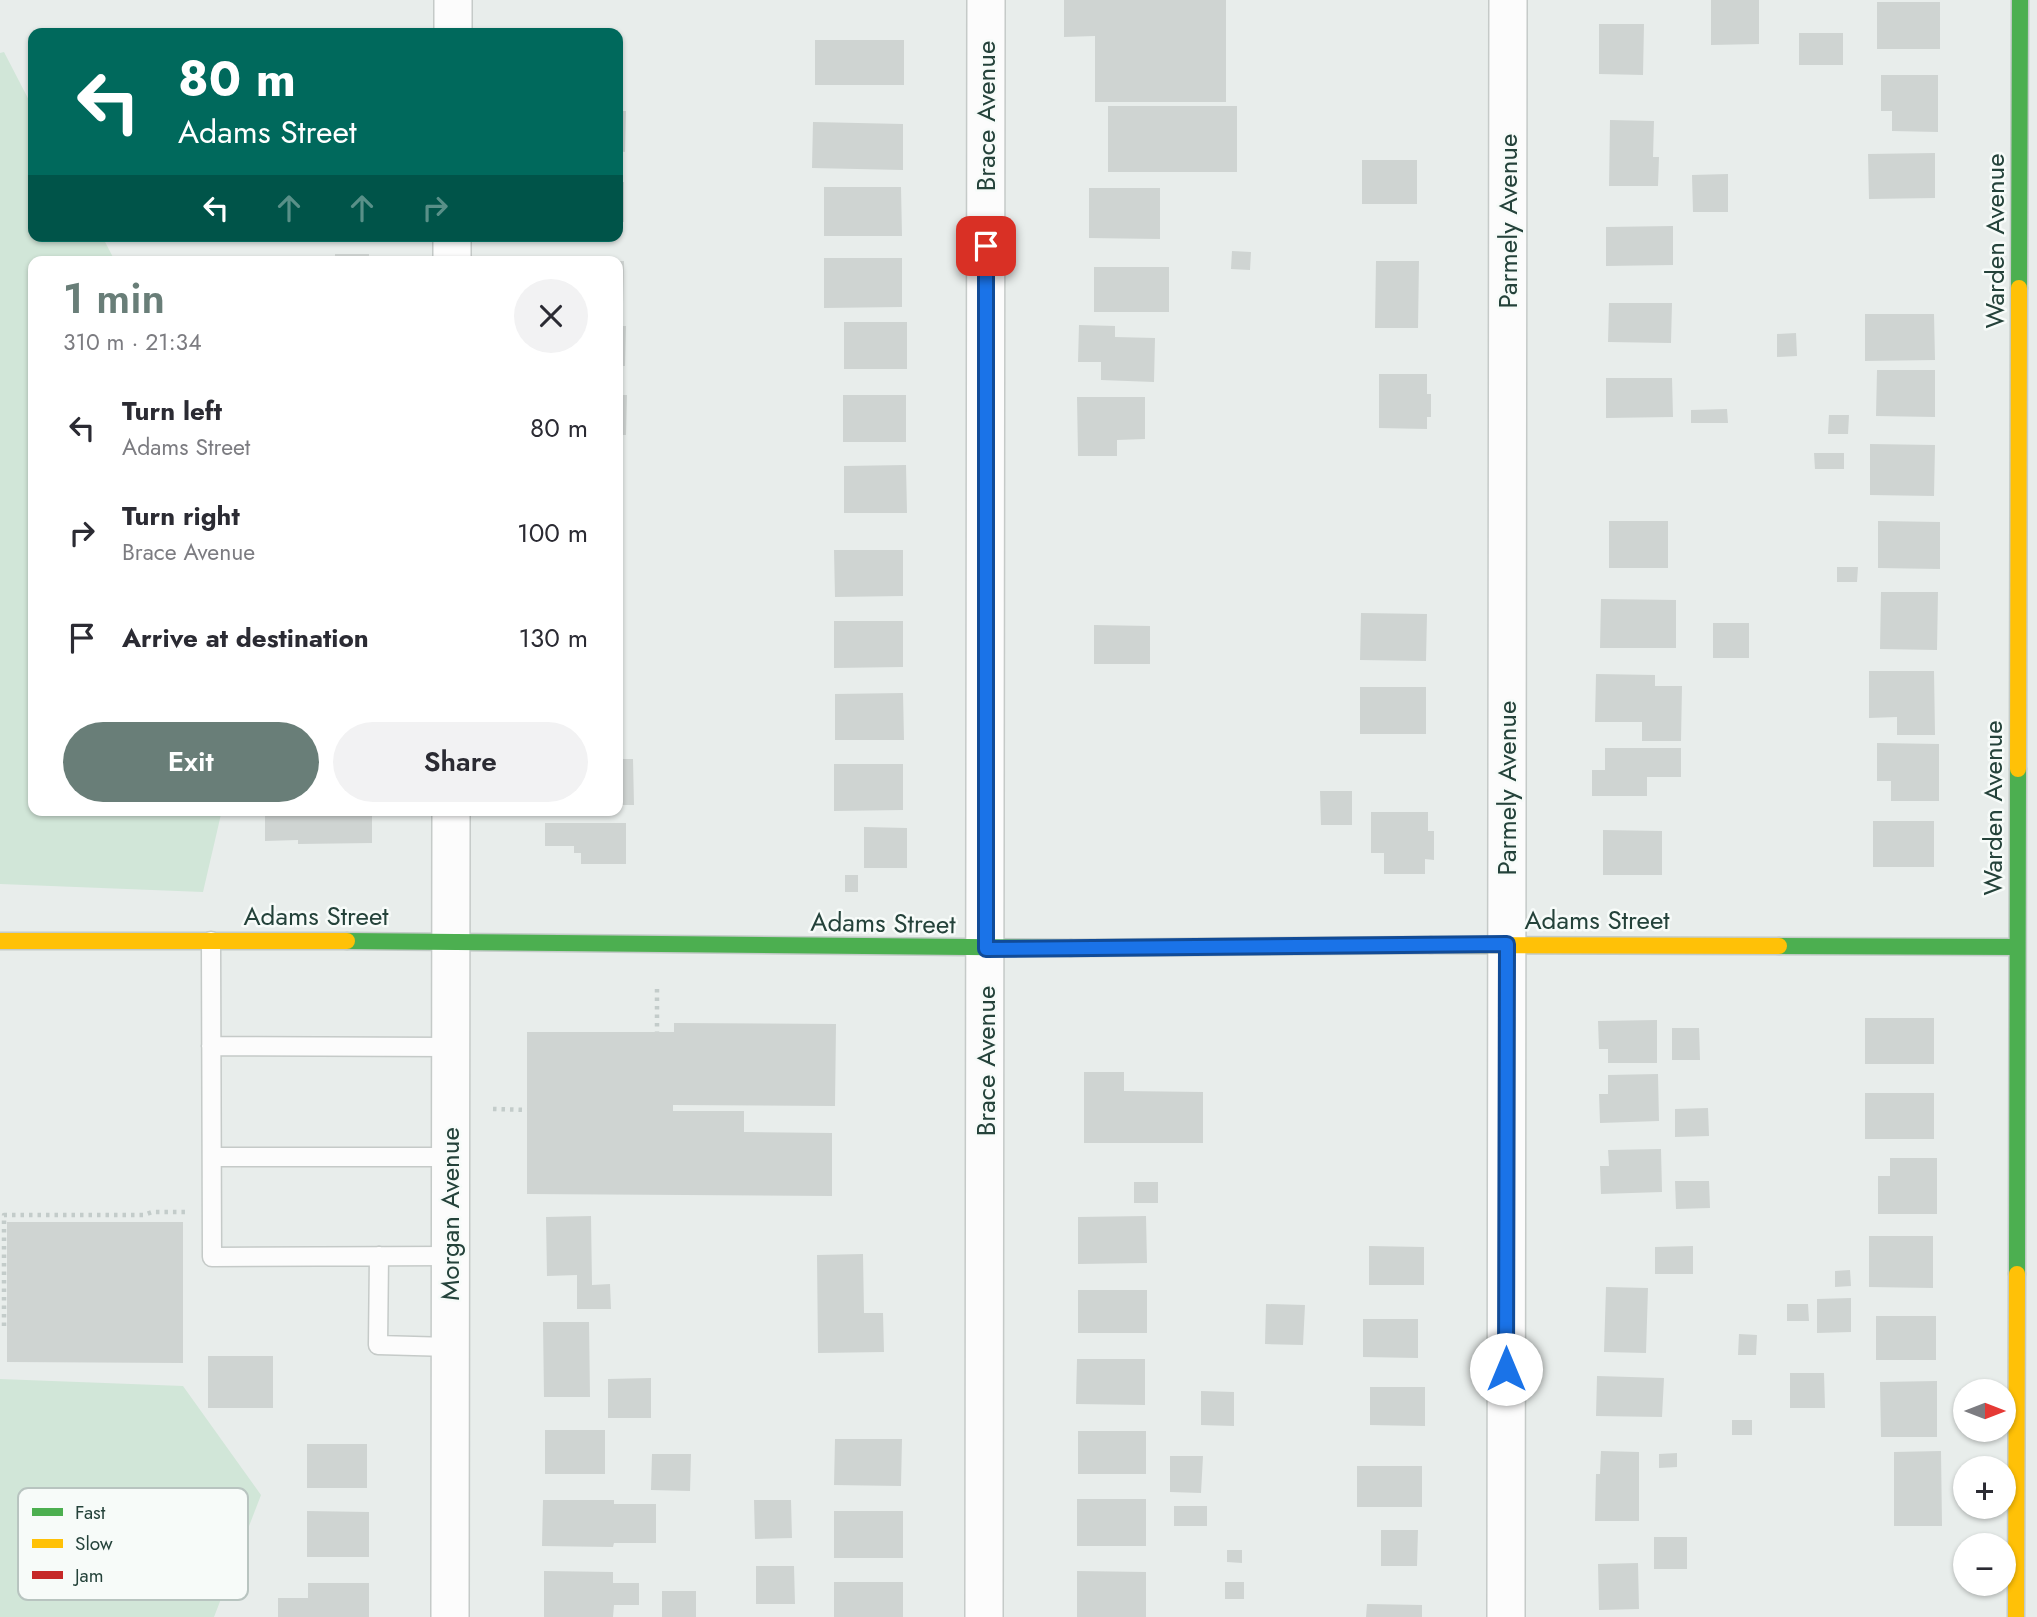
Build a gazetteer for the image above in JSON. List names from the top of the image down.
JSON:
{
  "streets": {
    "street": [
      "Brace Avenue",
      "Parmely Avenue",
      "Warden Avenue",
      "Adams Street",
      "Morgan Avenue"
    ]
  },
  "crossings": [
    ["Brace Avenue", "Adams Street"],
    ["Parmely Avenue", "Adams Street"],
    ["Warden Avenue", "Adams Street"],
    ["Adams Street", "Morgan Avenue"]
  ],
  "legend": ["Fast", "Slow", "Jam"],
  "north": "right",
  "page": {
    "turn": ["80 m", "Adams Street"],
    "heading": ["1 min", "310 m · 21:34"],
    "list": [
      {
        "name": "Turn left",
        "note": "Adams Street",
        "value": "80 m"
      },
      {
        "name": "Turn right",
        "note": "Brace Avenue",
        "value": "100 m"
      },
      {
        "name": "Arrive at destination",
        "value": "130 m"
      }
    ],
    "buttons": ["Exit", "Share"],
    "map_buttons": ["+", "−"]
  }
}
